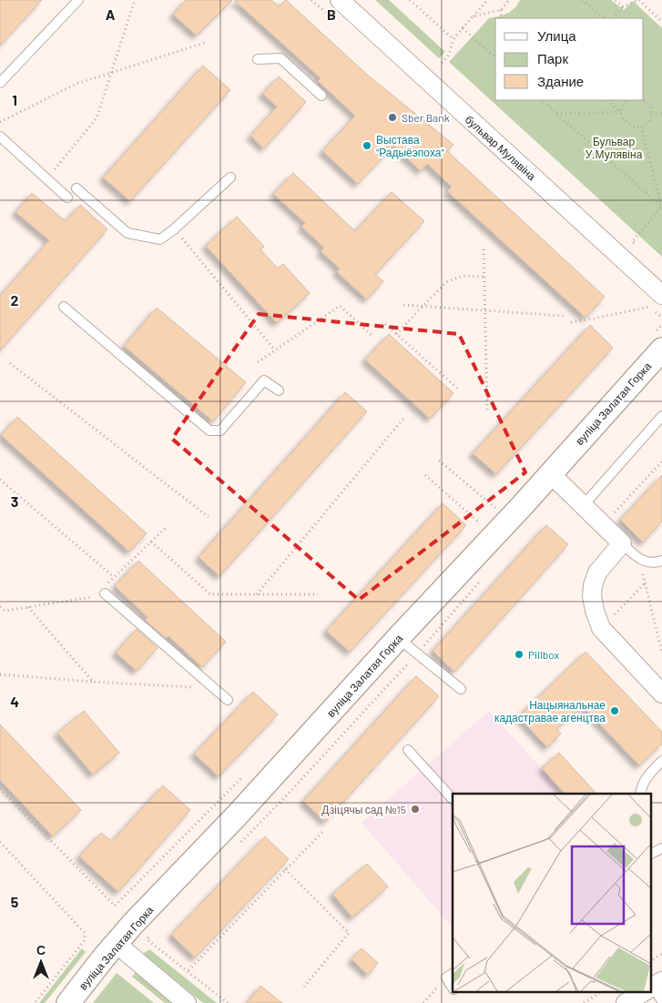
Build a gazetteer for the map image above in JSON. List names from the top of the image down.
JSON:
{
  "streets": {
    "street": ["бульвар Мулявіна", "вуліца Залатая Горка"]
  },
  "parks": ["Бульвар У.Мулявіна"],
  "places": [
    "Sber Bank",
    "Выстава \"Радыёэпоха\"",
    "Pillbox",
    "Нацыянальнае кадастравае агенцтва",
    "Дзіцячы сад №15"
  ],
  "legend": ["Улица", "Парк", "Здание"],
  "north": "top",
  "grid": {
    "columns": ["A", "B"],
    "rows": [
      "1",
      "2",
      "3",
      "4",
      "5"
    ]
  }
}
